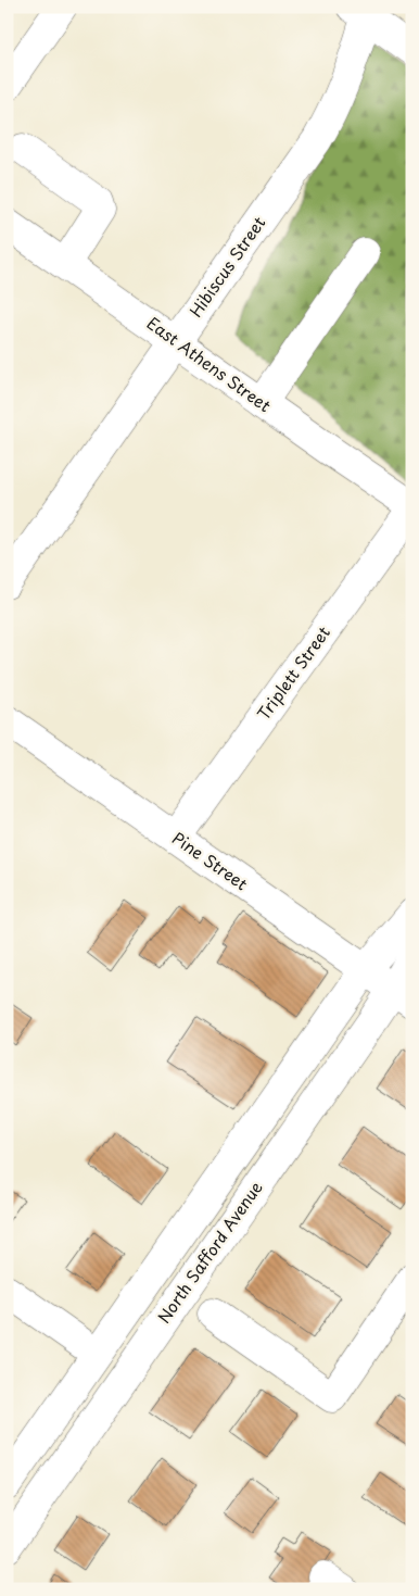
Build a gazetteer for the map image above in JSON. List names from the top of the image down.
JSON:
{
  "streets": {
    "street": [
      "Hibiscus Street",
      "East Athens Street",
      "Triplett Street",
      "Pine Street",
      "North Safford Avenue"
    ]
  },
  "crossings": [
    ["Hibiscus Street", "East Athens Street"],
    ["East Athens Street", "Triplett Street"],
    ["Triplett Street", "Pine Street"],
    ["Pine Street", "North Safford Avenue"]
  ]
}
